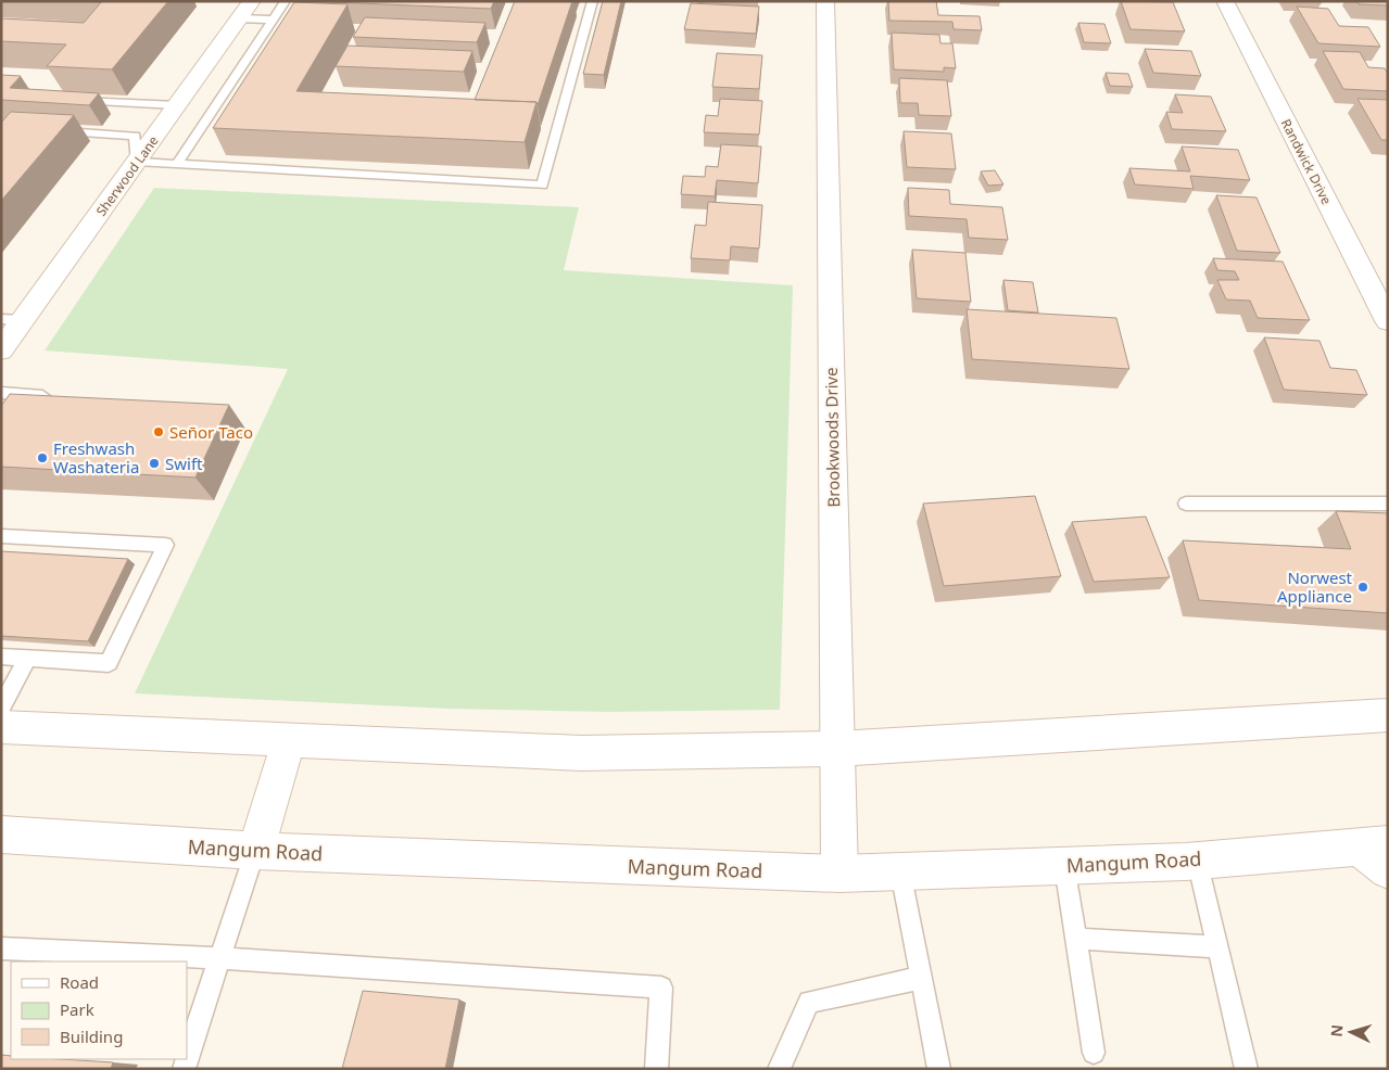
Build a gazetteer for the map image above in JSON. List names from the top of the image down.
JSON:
{
  "streets": {
    "street": [
      "Randwick Drive",
      "Sherwood Lane",
      "Brookwoods Drive",
      "Mangum Road"
    ]
  },
  "crossings": [
    ["Brookwoods Drive", "Mangum Road"]
  ],
  "places": [
    "Señor Taco",
    "Freshwash Washateria",
    "Swift",
    "Norwest Appliance"
  ],
  "legend": ["Road", "Park", "Building"],
  "north": "left"
}
